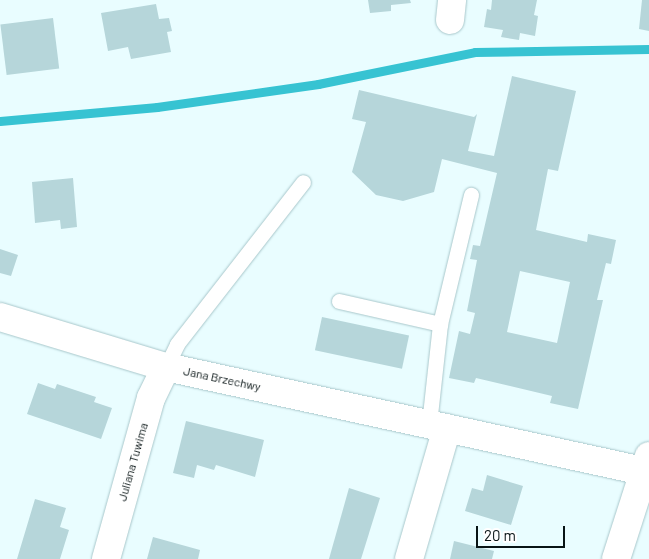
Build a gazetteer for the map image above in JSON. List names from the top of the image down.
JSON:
{
  "streets": {
    "street": ["Jana Brzechwy", "Juliana Tuwima"]
  },
  "crossings": [
    ["Jana Brzechwy", "Juliana Tuwima"]
  ],
  "scale_bar": "20 m"
}
